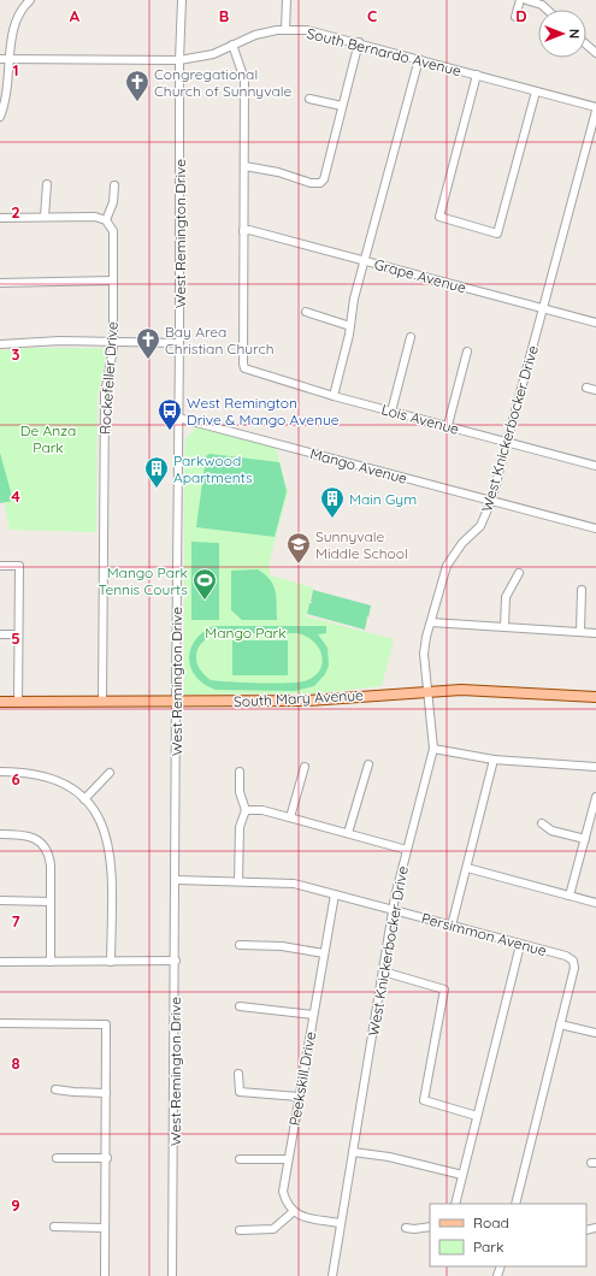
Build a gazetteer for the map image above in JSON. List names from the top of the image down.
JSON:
{
  "streets": {
    "main road": ["South Mary Avenue"],
    "street": [
      "South Bernardo Avenue",
      "West Remington Drive",
      "Grape Avenue",
      "Rockefeller Drive",
      "Lois Avenue",
      "West Knickerbocker Drive",
      "Mango Avenue",
      "Persimmon Avenue",
      "Peekskill Drive"
    ]
  },
  "crossings": [
    ["South Bernardo Avenue", "West Remington Drive"],
    ["South Bernardo Avenue", "West Knickerbocker Drive"],
    ["West Remington Drive", "Mango Avenue"],
    ["West Remington Drive", "South Mary Avenue"],
    ["West Remington Drive", "Persimmon Avenue"],
    ["Grape Avenue", "Lois Avenue"],
    ["Grape Avenue", "West Knickerbocker Drive"],
    ["Rockefeller Drive", "South Mary Avenue"],
    ["Lois Avenue", "West Knickerbocker Drive"],
    ["West Knickerbocker Drive", "Mango Avenue"],
    ["West Knickerbocker Drive", "South Mary Avenue"],
    ["West Knickerbocker Drive", "Persimmon Avenue"],
    ["Persimmon Avenue", "Peekskill Drive"]
  ],
  "parks": ["De Anza Park", "Mango Park"],
  "places": {
    "church": ["Congregational Church of Sunnyvale", "Bay Area Christian Church"],
    "bus stop": ["West Remington Drive & Mango Avenue"],
    "building": ["Parkwood Apartments", "Main Gym"],
    "school or university": ["Sunnyvale Middle School"],
    "sports": ["Mango Park Tennis Courts"]
  },
  "legend": ["Road", "Park"],
  "north": "right",
  "grid": {
    "columns": [
      "A",
      "B",
      "C",
      "D"
    ],
    "rows": [
      "1",
      "2",
      "3",
      "4",
      "5",
      "6",
      "7",
      "8",
      "9"
    ]
  }
}
